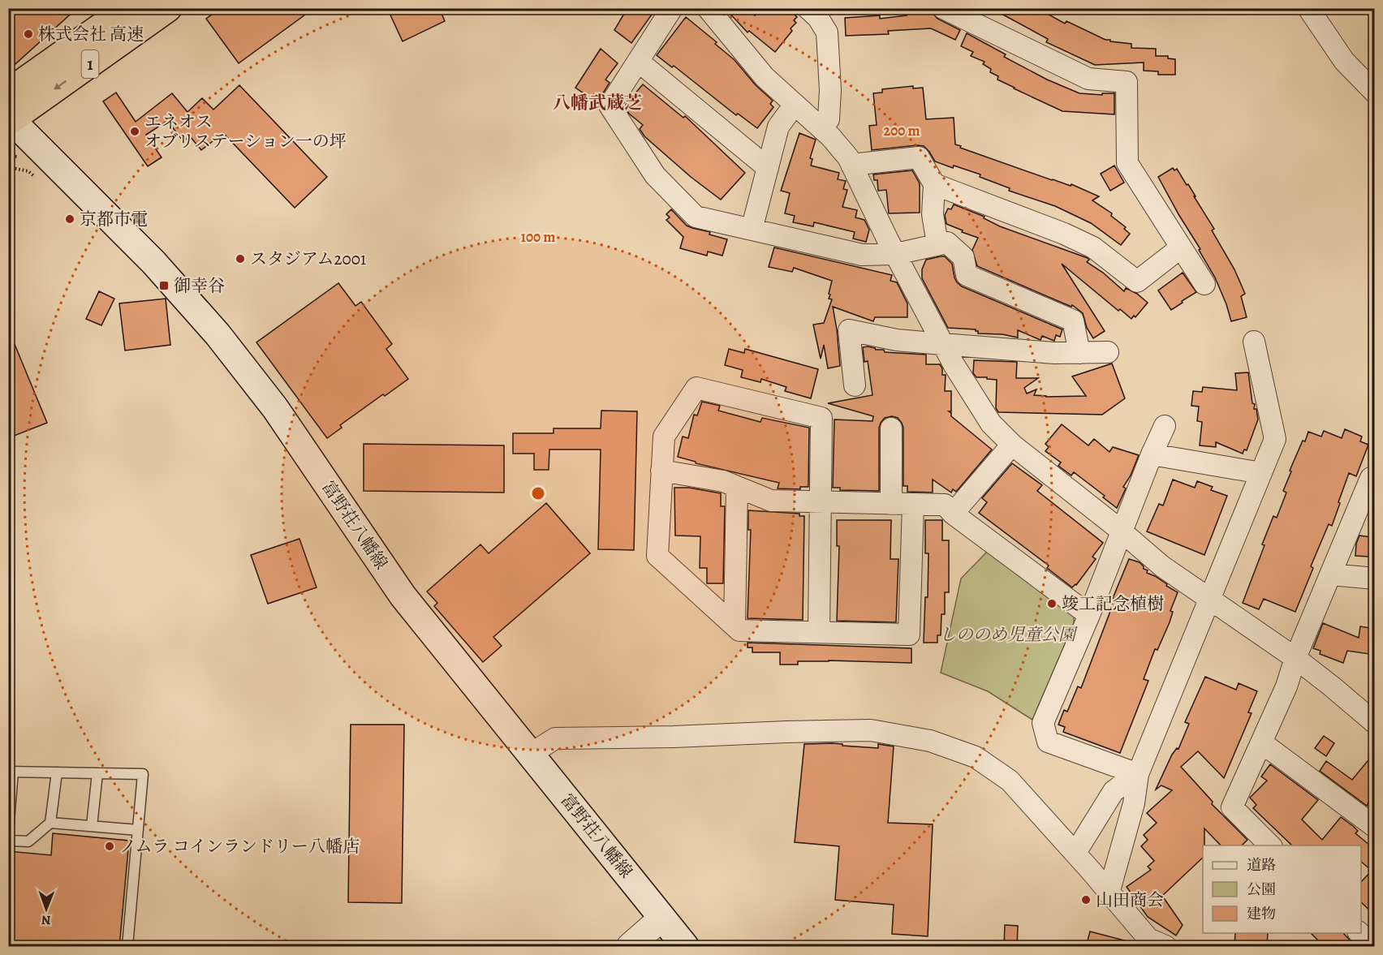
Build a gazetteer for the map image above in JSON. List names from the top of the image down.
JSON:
{
  "streets": {
    "highway": ["1"],
    "main road": ["富野荘八幡線"]
  },
  "crossings": [
    ["1", "富野荘八幡線"]
  ],
  "districts": ["八幡武蔵芝"],
  "parks": ["しののめ児童公園"],
  "places": {
    "other": [
      "株式会社 高速",
      "エネオス オブリステーション一の坪",
      "京都市電",
      "スタジアム2001",
      "竣工記念植樹",
      "ノムラ コインランドリー八幡店",
      "山田商会"
    ],
    "transit": ["御幸谷"]
  },
  "legend": ["道路", "公園", "建物"],
  "north": "bottom",
  "rings": ["200 m", "100 m"]
}
